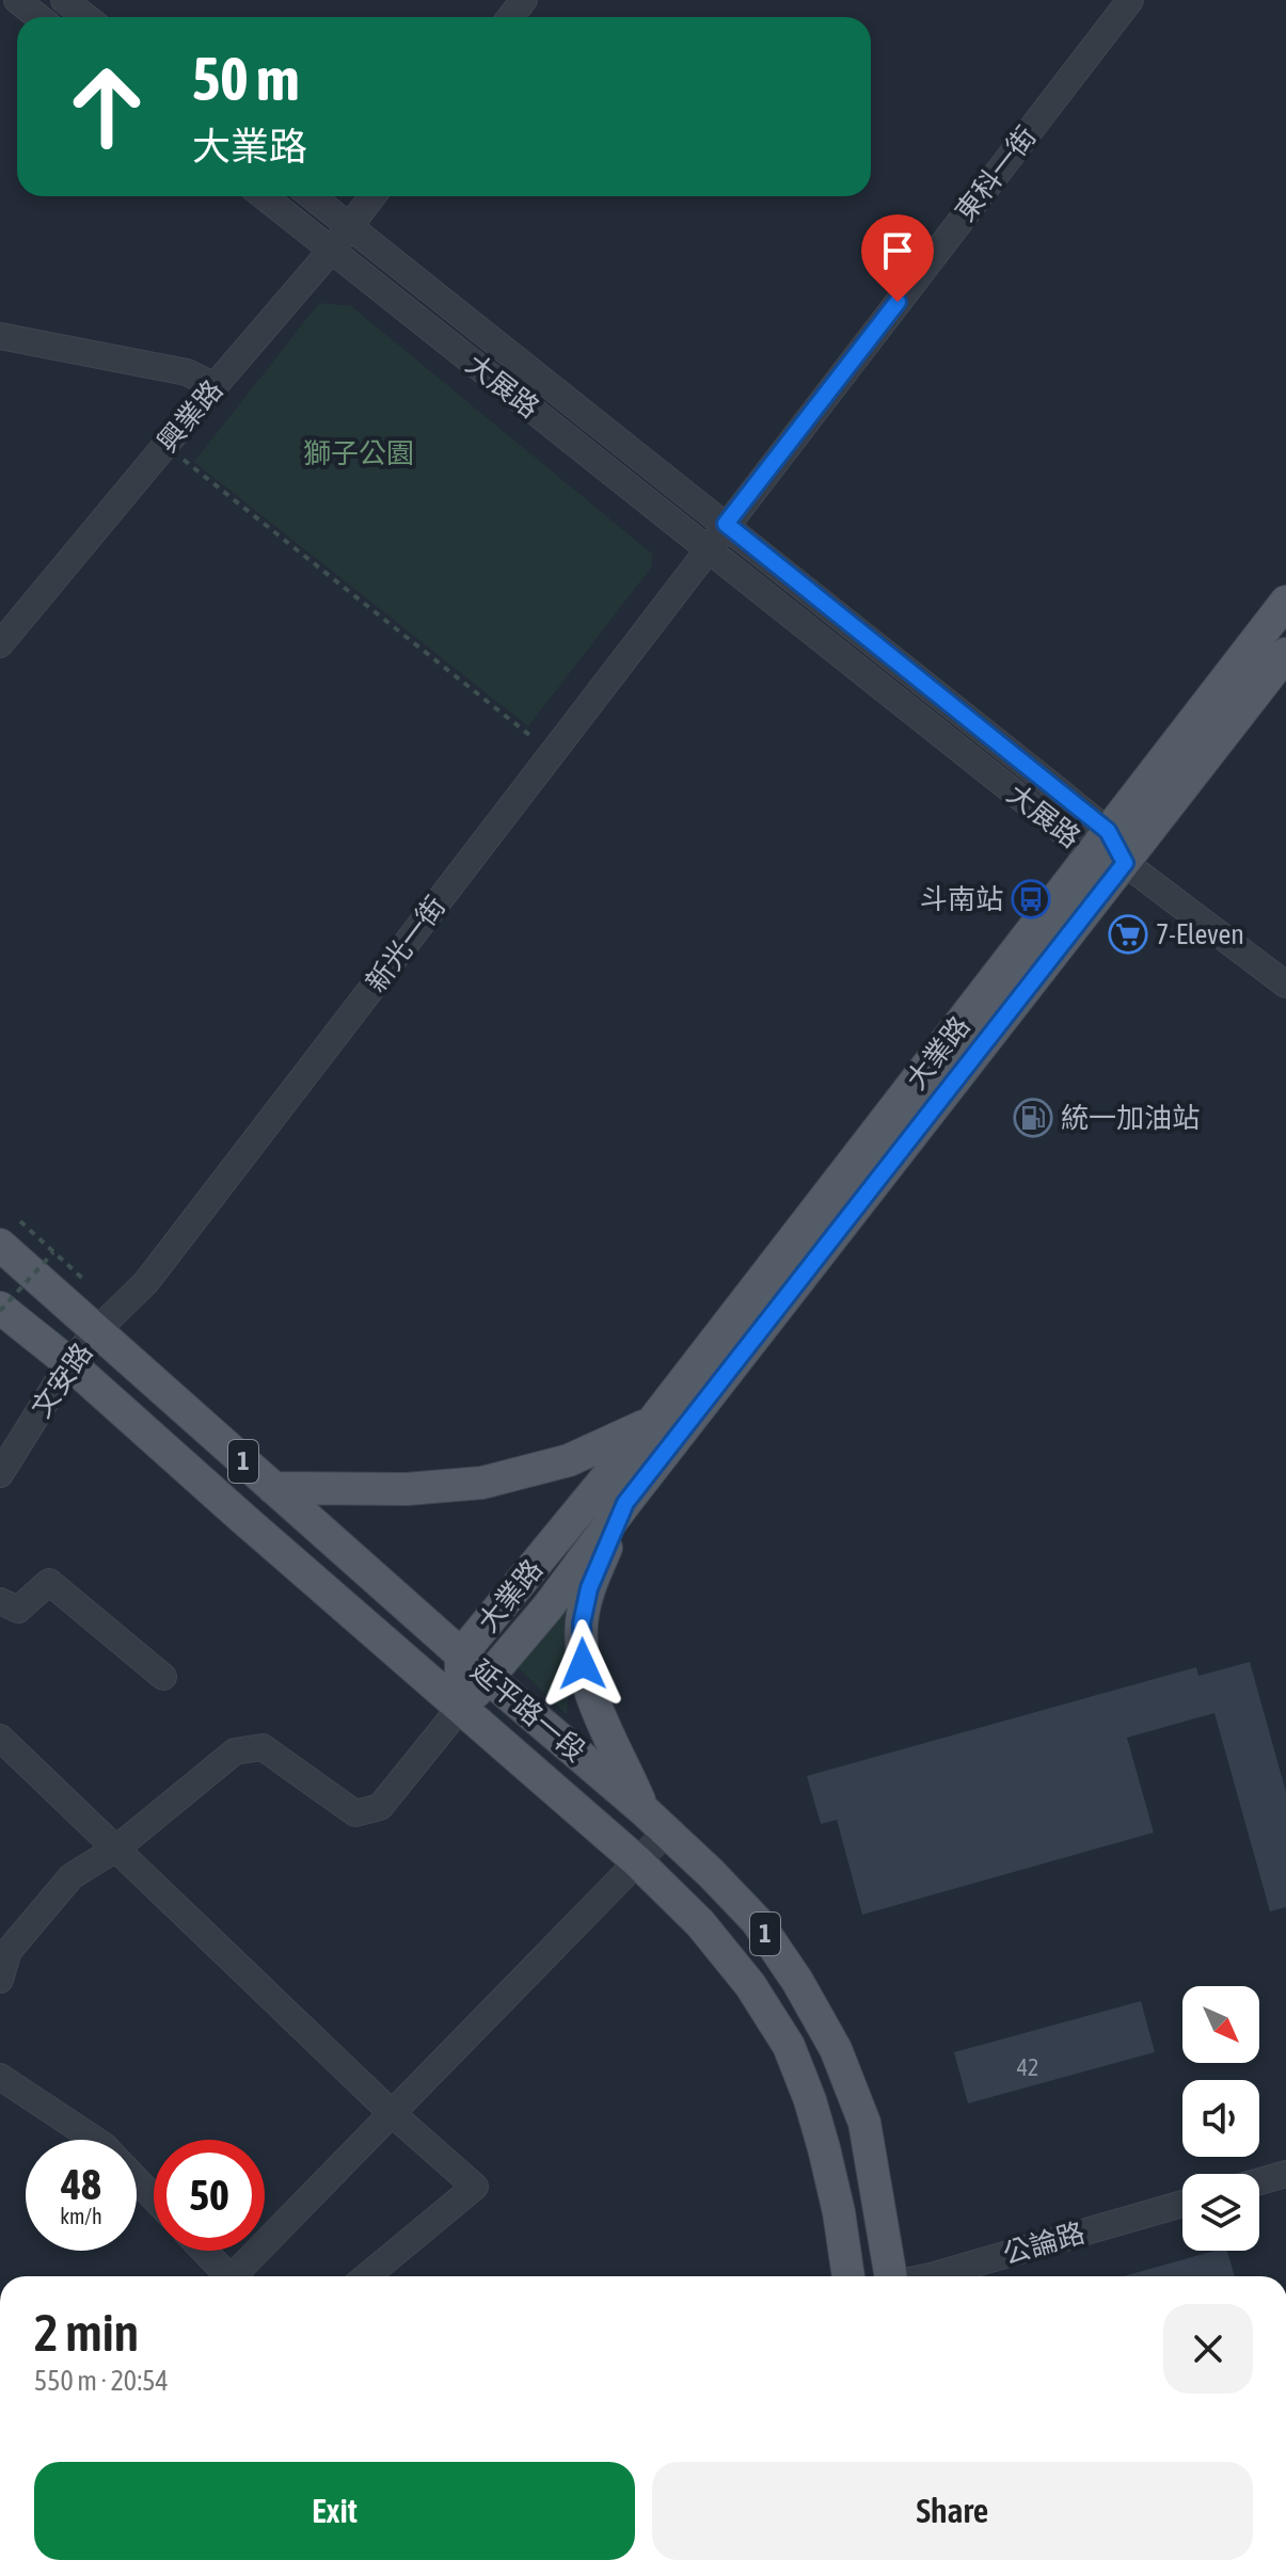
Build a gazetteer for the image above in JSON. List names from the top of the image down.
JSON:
{
  "streets": {
    "main road": ["大業路", "1", "延平路一段"],
    "street": [
      "東科一街",
      "大展路",
      "興業路",
      "新光一街",
      "文安路",
      "公論路"
    ]
  },
  "crossings": [
    ["東科一街", "大展路"],
    ["東科一街", "新光一街"],
    ["大展路", "興業路"],
    ["大展路", "新光一街"],
    ["大展路", "大業路"],
    ["新光一街", "文安路"],
    ["新光一街", "延平路一段"],
    ["大業路", "延平路一段"],
    ["文安路", "延平路一段"]
  ],
  "parks": ["獅子公園"],
  "places": {
    "bus stop": ["斗南站"],
    "supermarket": ["7-Eleven"],
    "fuel station": ["統一加油站"]
  },
  "house_numbers": ["42"],
  "north": "bottom right",
  "page": {
    "turn": ["50 m", "大業路"],
    "speed": "48 km/h",
    "limit": "50",
    "heading": ["2 min", "550 m · 20:54"],
    "buttons": ["Exit", "Share"]
  }
}
